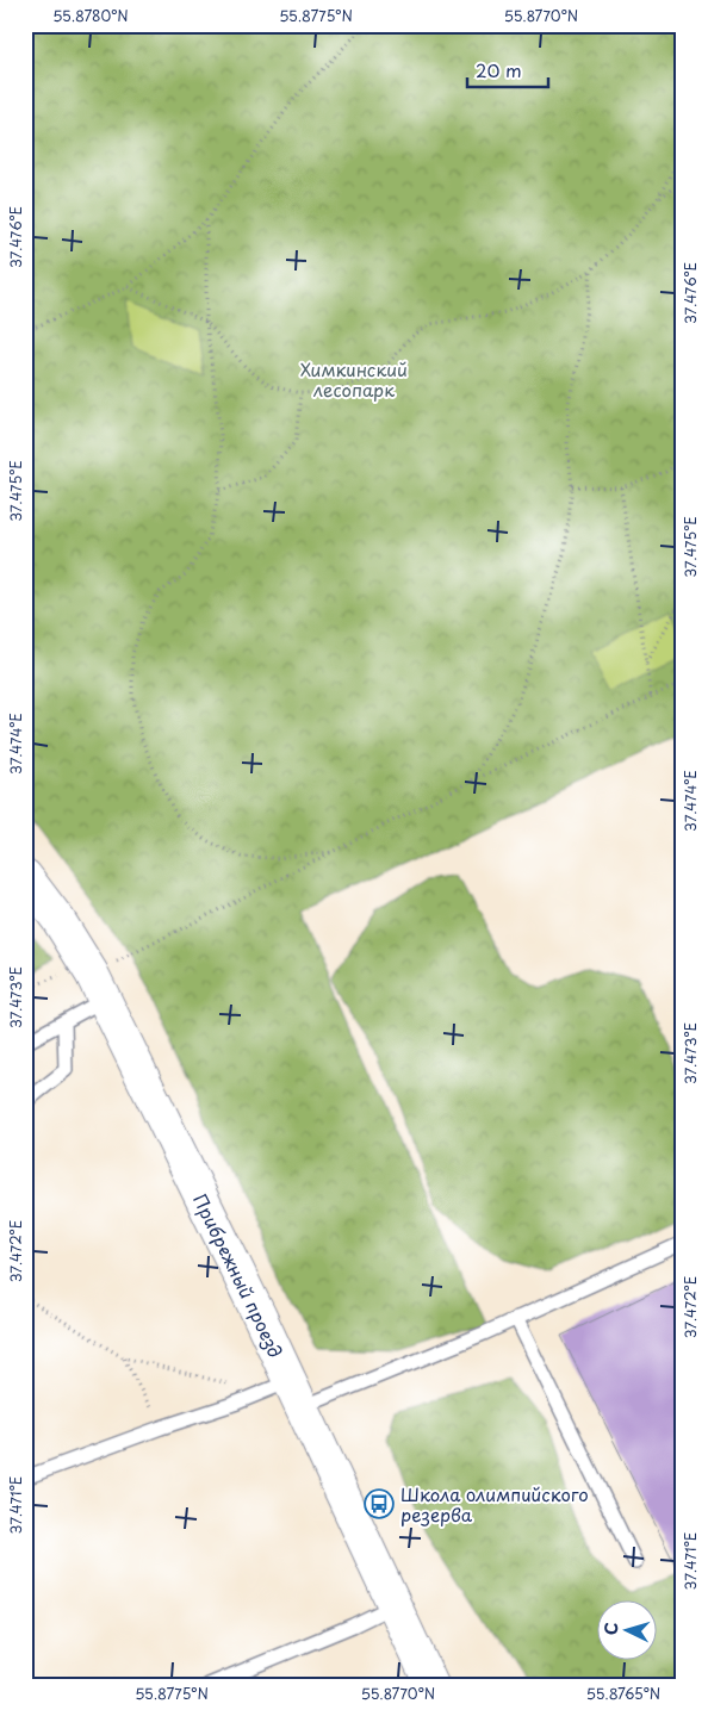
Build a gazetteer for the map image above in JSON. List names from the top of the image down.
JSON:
{
  "streets": {
    "street": ["Прибрежный проезд"]
  },
  "parks": ["Химкинский лесопарк"],
  "places": {
    "bus stop": ["Школа олимпийского резерва"]
  },
  "scale_bar": "20 m",
  "north": "left",
  "coordinates": [
    "55.8780°N",
    "55.8775°N",
    "55.8770°N",
    "37.476°E",
    "37.475°E",
    "37.474°E",
    "37.473°E",
    "37.472°E",
    "37.471°E",
    "55.8765°N"
  ]
}
